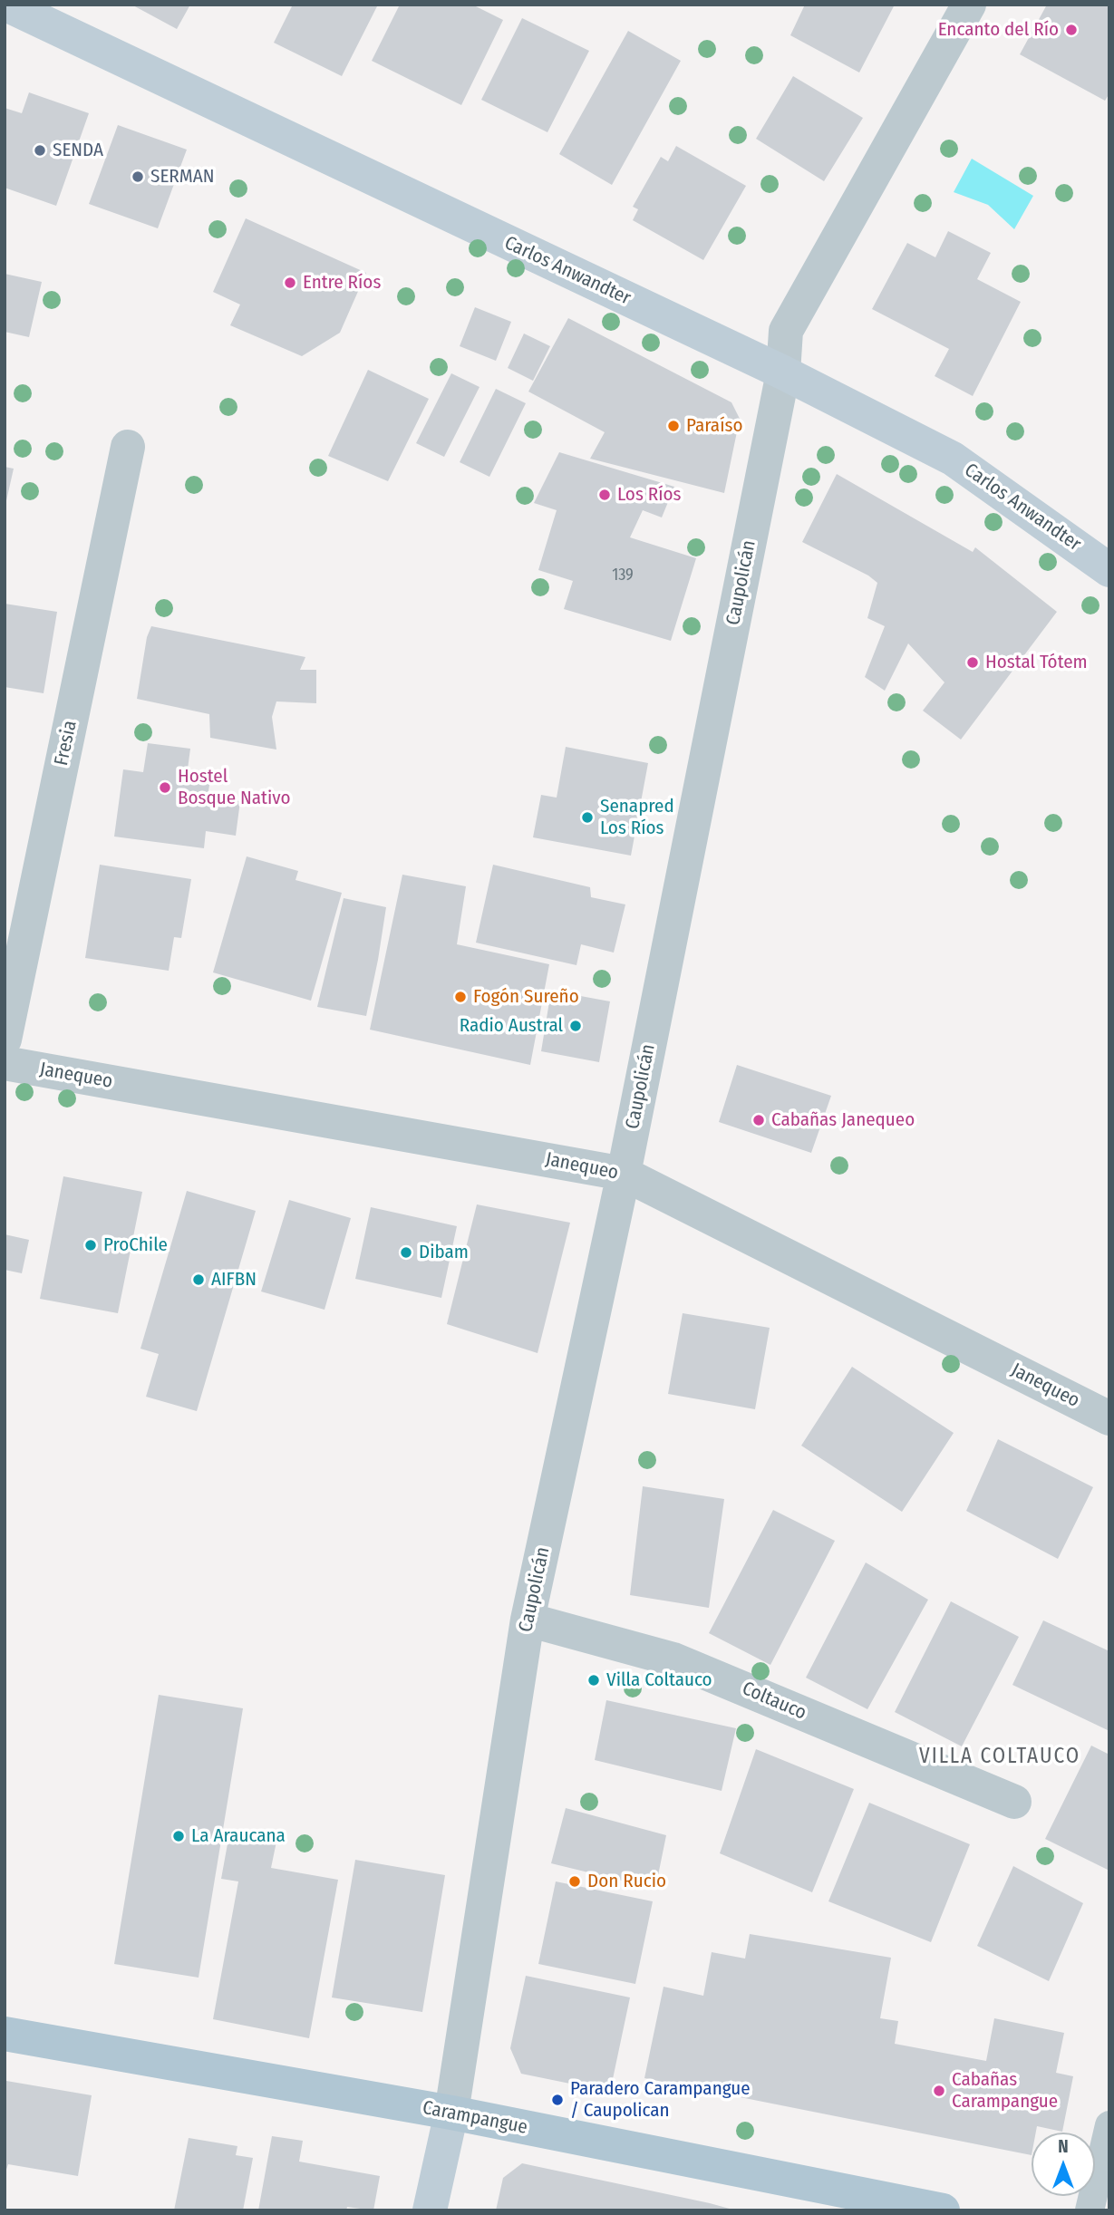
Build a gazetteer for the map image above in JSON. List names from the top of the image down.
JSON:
{
  "streets": {
    "main road": ["Carampangue"],
    "street": [
      "Carlos Anwandter",
      "Caupolicán",
      "Fresia",
      "Janequeo",
      "Coltauco"
    ]
  },
  "crossings": [
    ["Carlos Anwandter", "Caupolicán"],
    ["Caupolicán", "Janequeo"],
    ["Caupolicán", "Coltauco"],
    ["Caupolicán", "Carampangue"]
  ],
  "districts": ["VILLA COLTAUCO"],
  "places": [
    "Encanto del Río",
    "SENDA",
    "SERMAN",
    "Entre Ríos",
    "Paraíso",
    "Los Ríos",
    "Hostal Tótem",
    "Hostel Bosque Nativo",
    "Senapred Los Ríos",
    "Fogón Sureño",
    "Radio Austral",
    "Cabañas Janequeo",
    "ProChile",
    "Dibam",
    "AIFBN",
    "Villa Coltauco",
    "La Araucana",
    "Don Rucio",
    "Cabañas Carampangue",
    "Paradero Carampangue / Caupolican"
  ],
  "house_numbers": ["139"],
  "north": "top"
}
